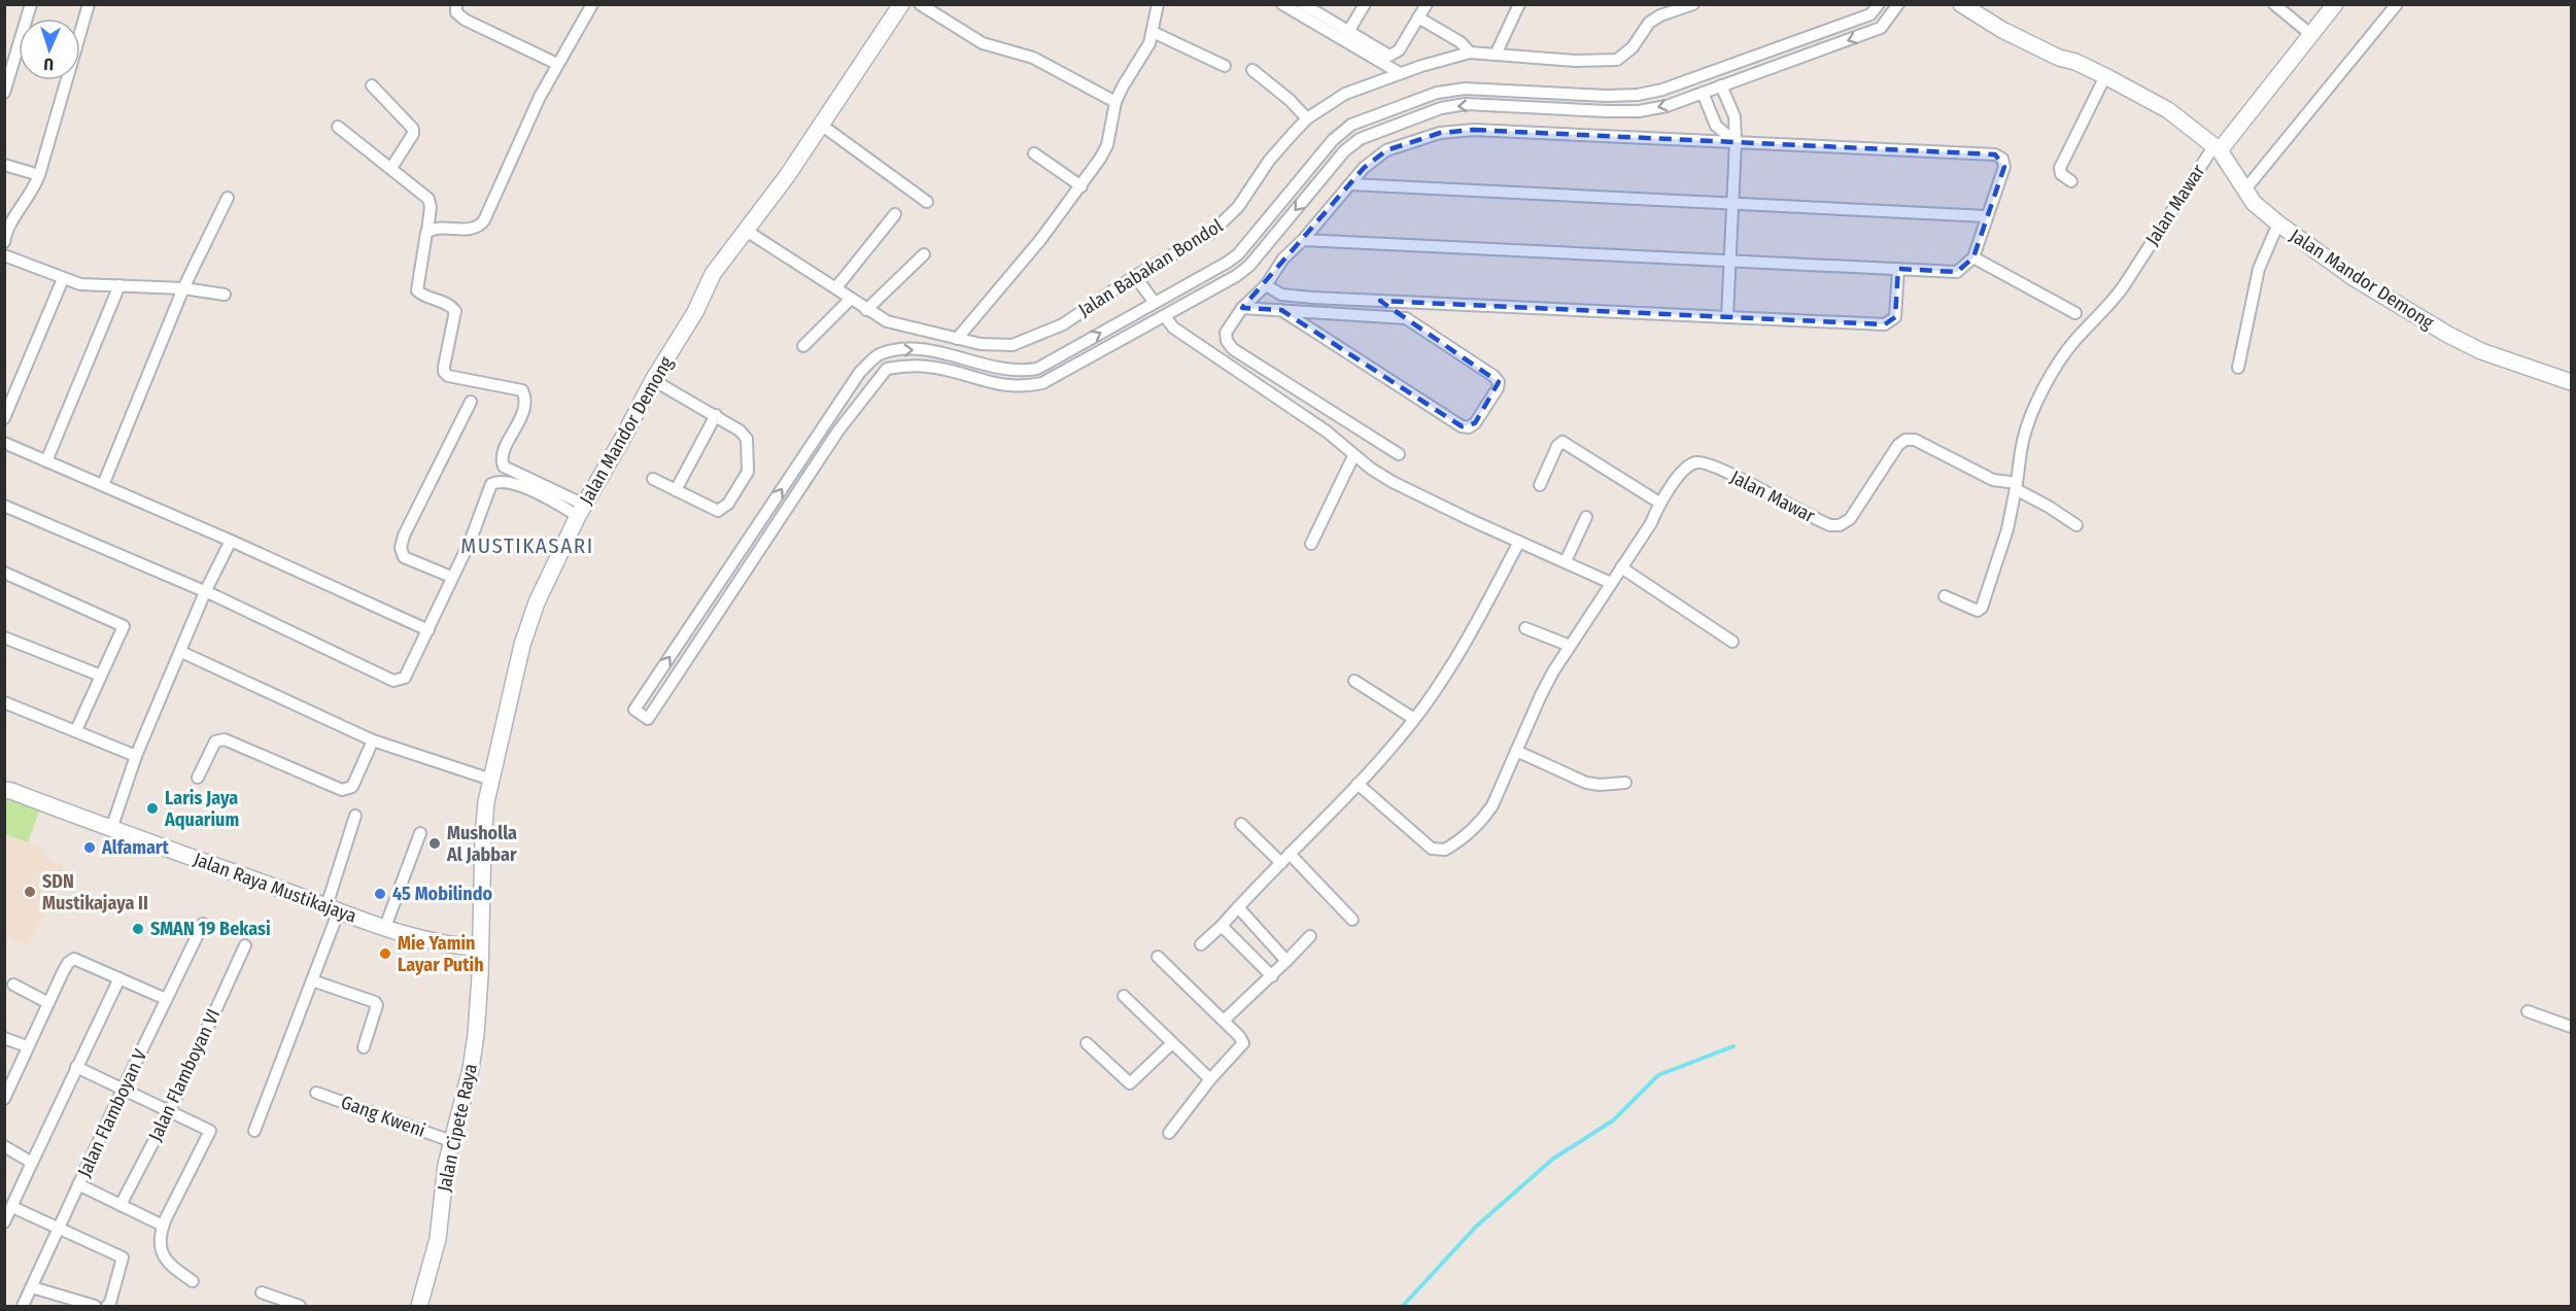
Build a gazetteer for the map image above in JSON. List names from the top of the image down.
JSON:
{
  "streets": {
    "main road": [
      "Jalan Mawar",
      "Jalan Mandor Demong",
      "Jalan Raya Mustikajaya",
      "Jalan Cipete Raya"
    ],
    "street": [
      "Jalan Babakan Bondol",
      "Jalan Flamboyan VI",
      "Jalan Flamboyan V",
      "Gang Kweni"
    ]
  },
  "crossings": [
    ["Jalan Mawar", "Jalan Mandor Demong"],
    ["Jalan Babakan Bondol", "Jalan Mandor Demong"],
    ["Jalan Mandor Demong", "Jalan Raya Mustikajaya"],
    ["Jalan Mandor Demong", "Jalan Cipete Raya"],
    ["Jalan Raya Mustikajaya", "Jalan Cipete Raya"],
    ["Gang Kweni", "Jalan Cipete Raya"]
  ],
  "districts": ["MUSTIKASARI"],
  "places": [
    "Laris Jaya Aquarium",
    "Musholla Al Jabbar",
    "Alfamart",
    "SDN Mustikajaya II",
    "45 Mobilindo",
    "SMAN 19 Bekasi",
    "Mie Yamin Layar Putih"
  ],
  "north": "bottom"
}
